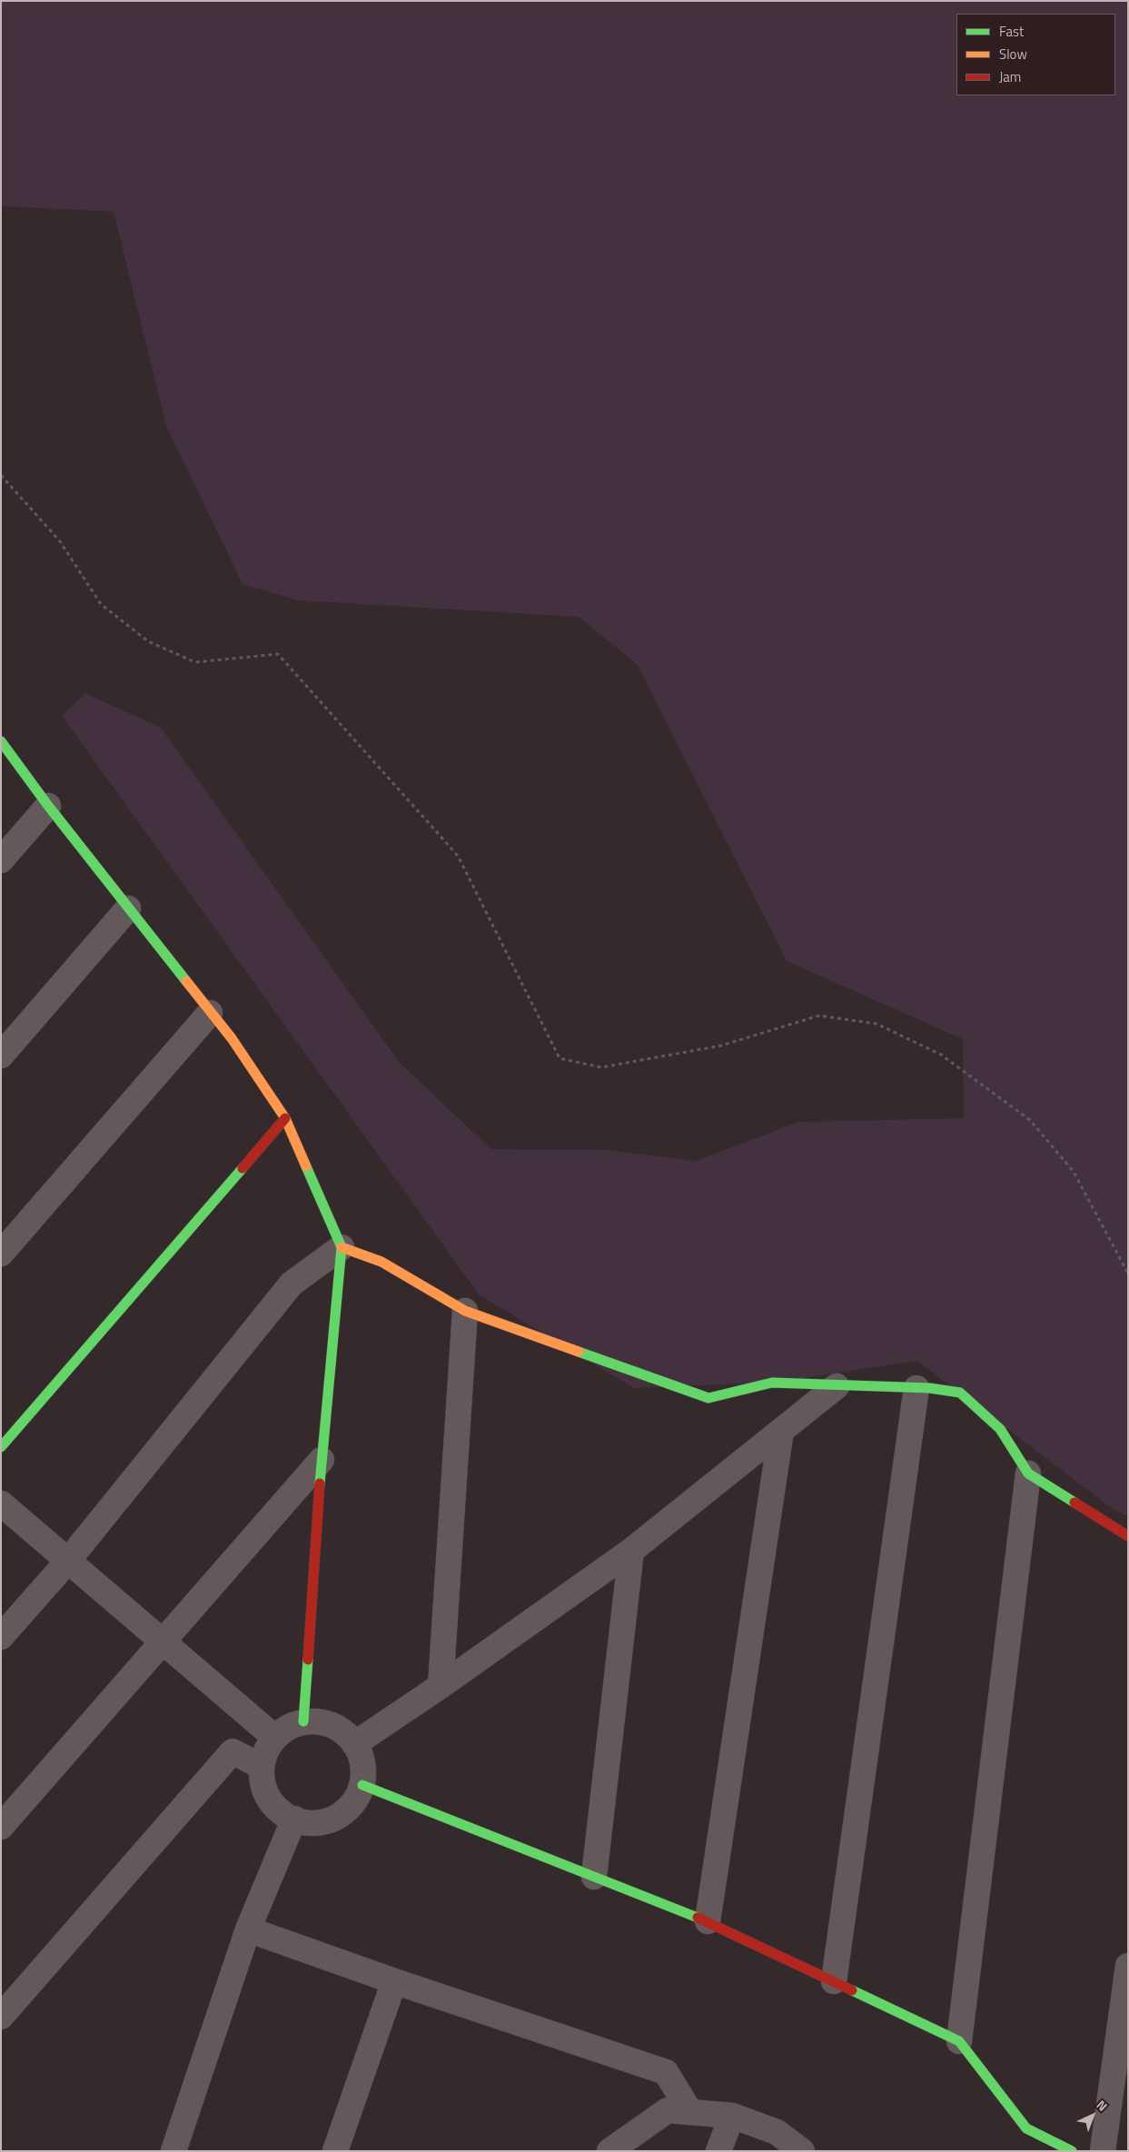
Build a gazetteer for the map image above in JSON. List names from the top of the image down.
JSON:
{
  "legend": ["Fast", "Slow", "Jam"],
  "north": "top right"
}
